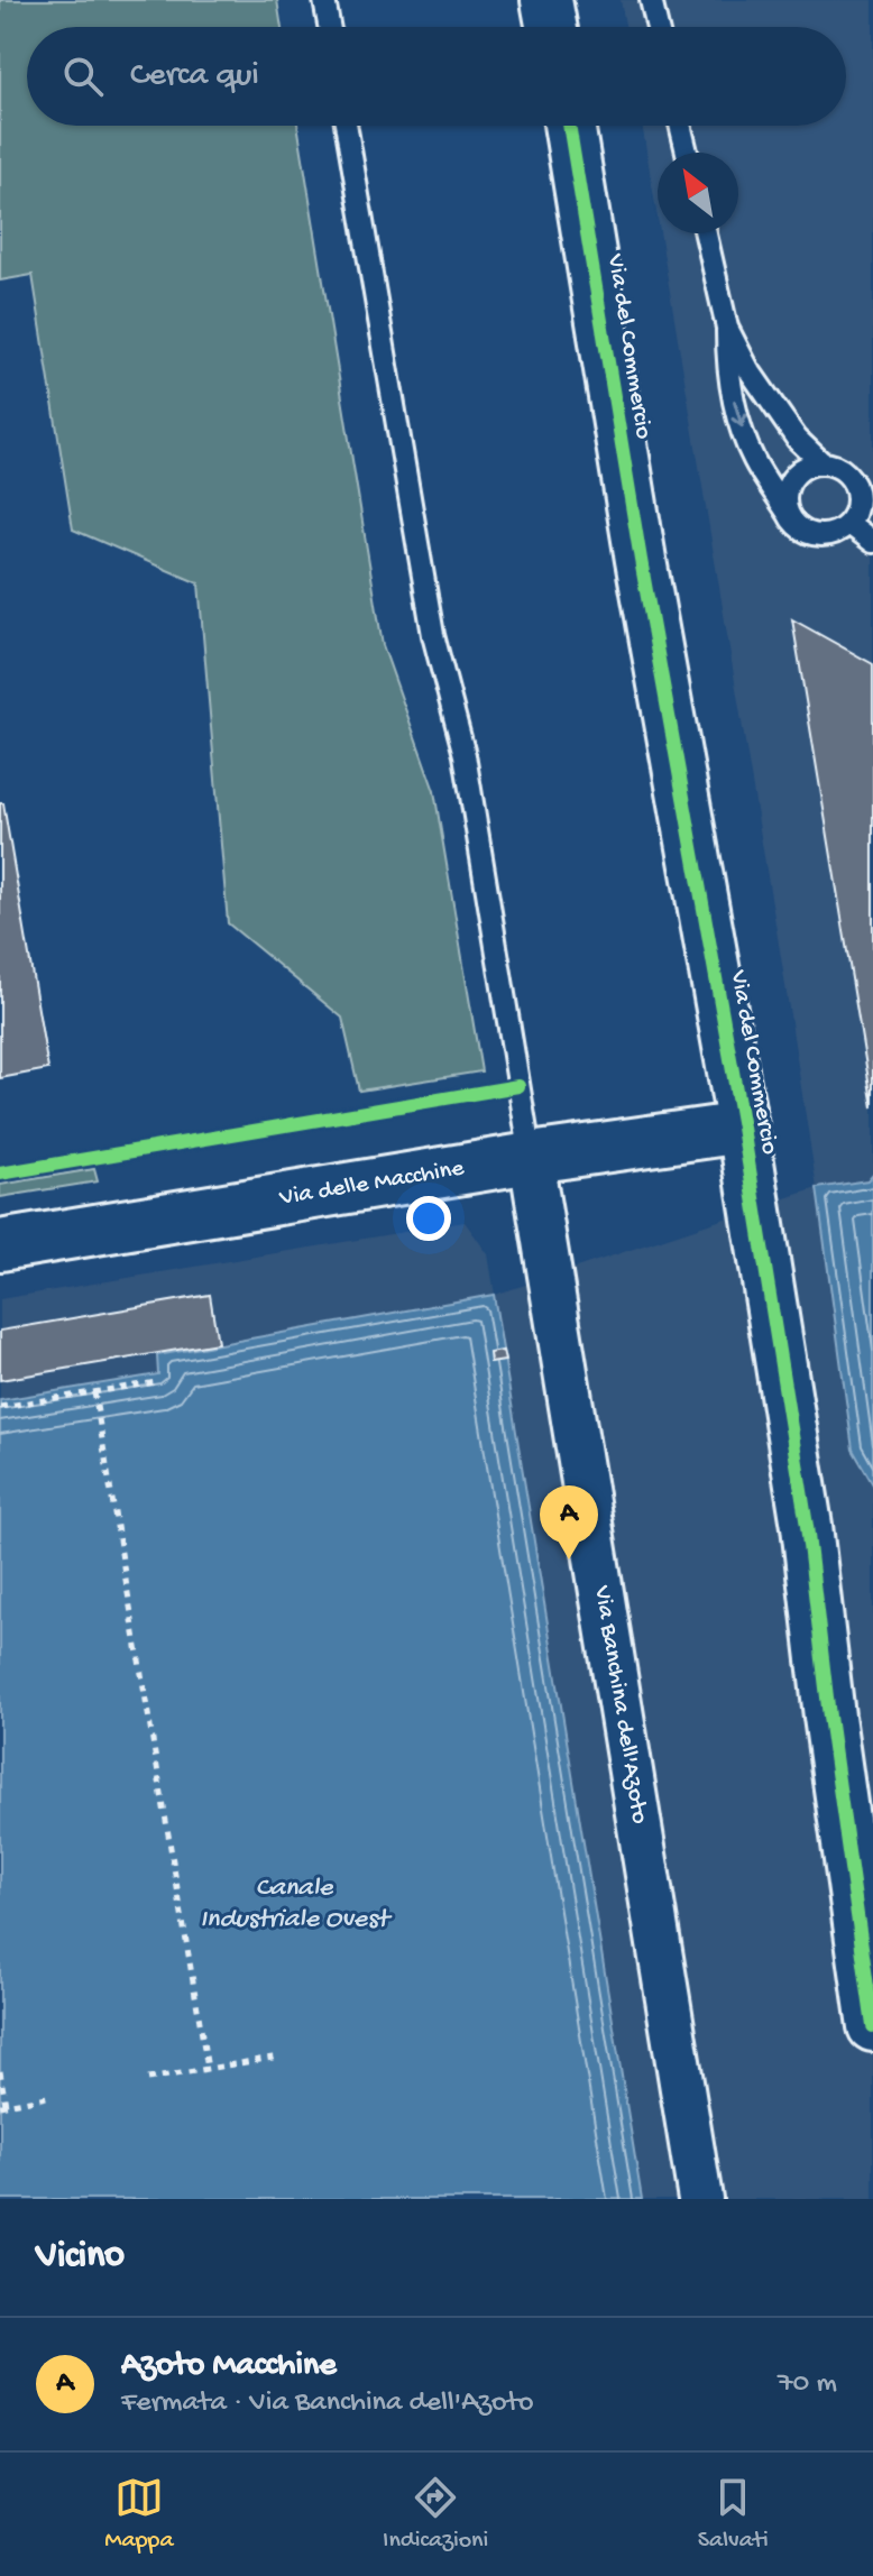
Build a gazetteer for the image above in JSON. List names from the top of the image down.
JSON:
{
  "streets": {
    "street": ["Via del Commercio", "Via delle Macchine", "Via Banchina dell'Azoto"]
  },
  "crossings": [
    ["Via del Commercio", "Via delle Macchine"],
    ["Via delle Macchine", "Via Banchina dell'Azoto"]
  ],
  "water": ["Canale Industriale Ovest"],
  "north": "top left",
  "page": {
    "search": "Cerca qui",
    "pins": "A",
    "heading": "Vicino",
    "list": [
      {
        "mark": "A",
        "name": "Azoto Macchine",
        "note": "Fermata · Via Banchina dell'Azoto",
        "value": "70 m"
      }
    ],
    "nav": ["Mappa", "Indicazioni", "Salvati"]
  }
}
